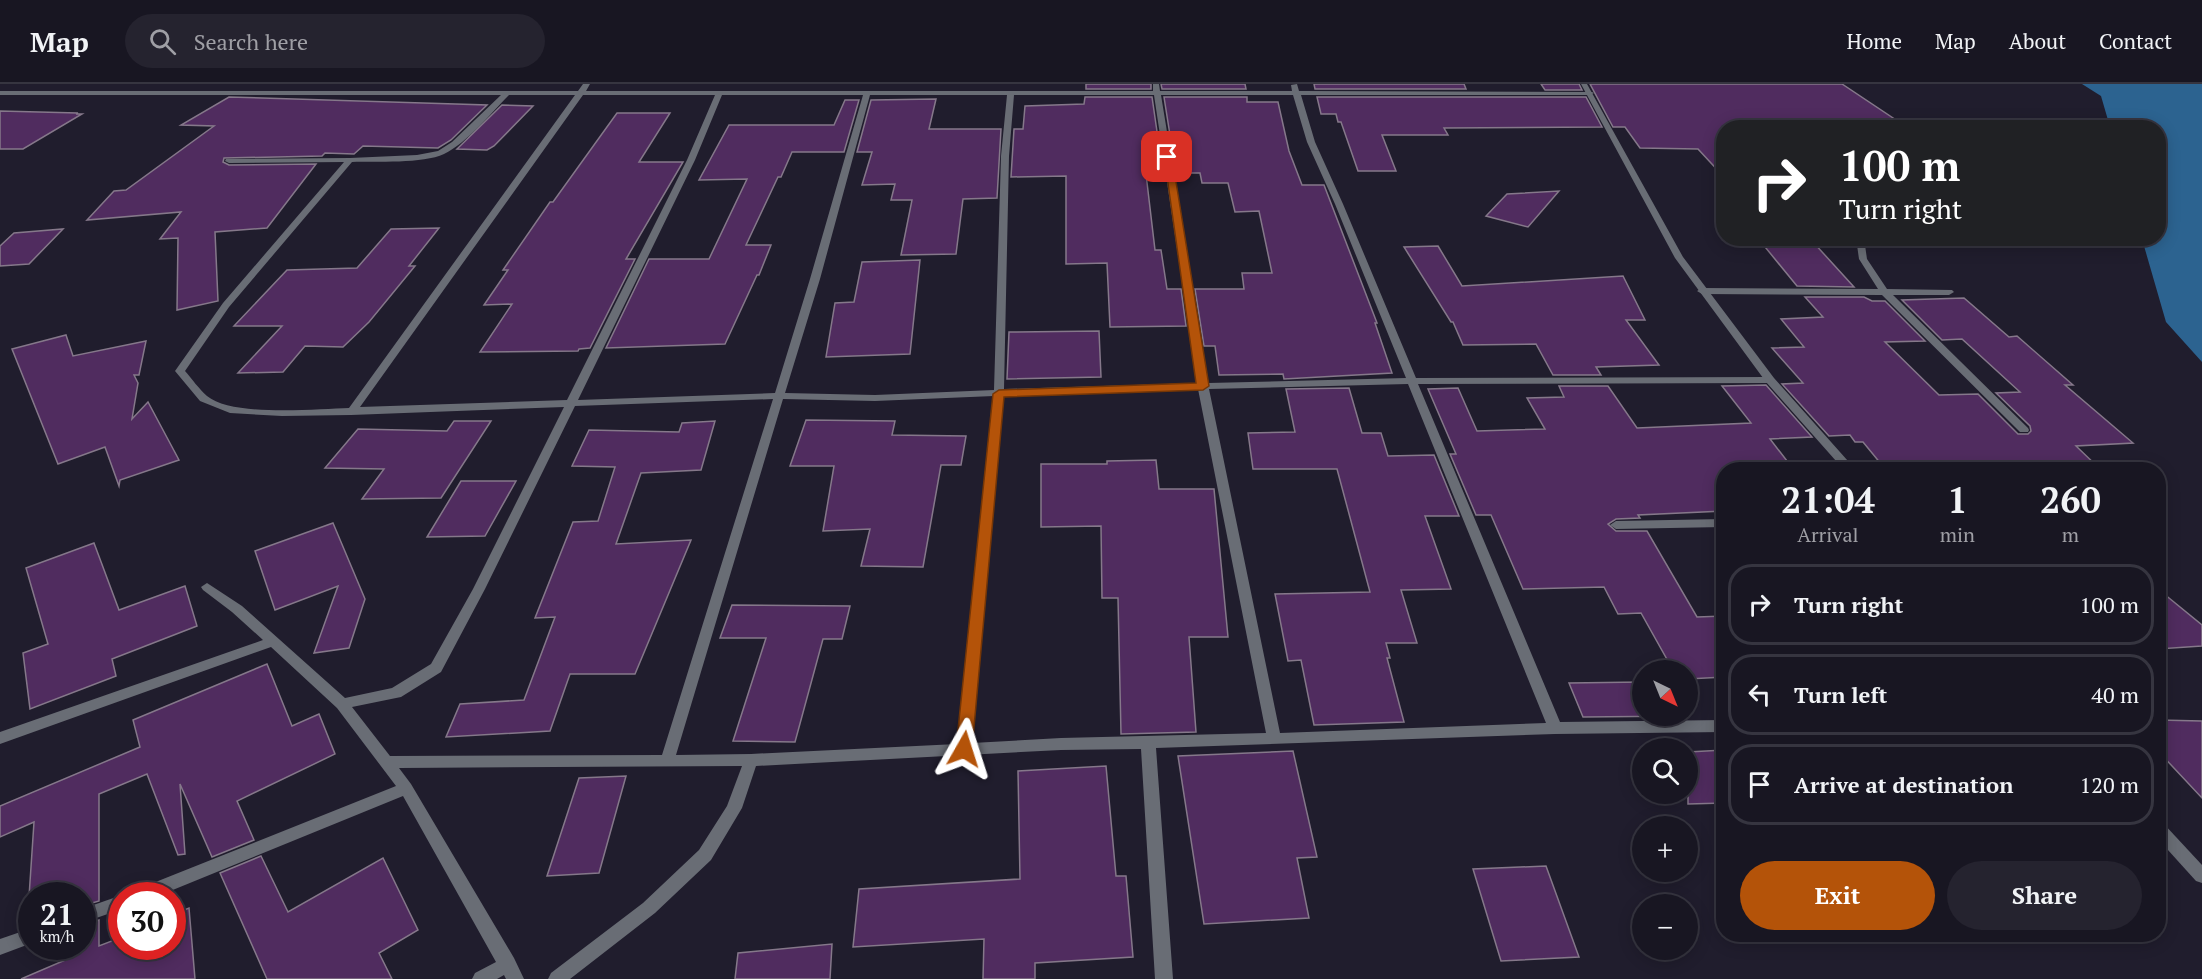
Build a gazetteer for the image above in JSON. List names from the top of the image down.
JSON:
{
  "north": "bottom right",
  "page": {
    "header": "Map",
    "search": "Search here",
    "nav": [
      "Home",
      "Map",
      "About",
      "Contact"
    ],
    "turn": ["100 m", "Turn right"],
    "eta": [
      "21:04",
      "Arrival",
      "1",
      "min",
      "260",
      "m"
    ],
    "list": [
      {
        "name": "Turn right",
        "value": "100 m"
      },
      {
        "name": "Turn left",
        "value": "40 m"
      },
      {
        "name": "Arrive at destination",
        "value": "120 m"
      }
    ],
    "map_buttons": ["+", "−"],
    "buttons": ["Exit", "Share"],
    "speed": "21 km/h",
    "limit": "30"
  }
}
